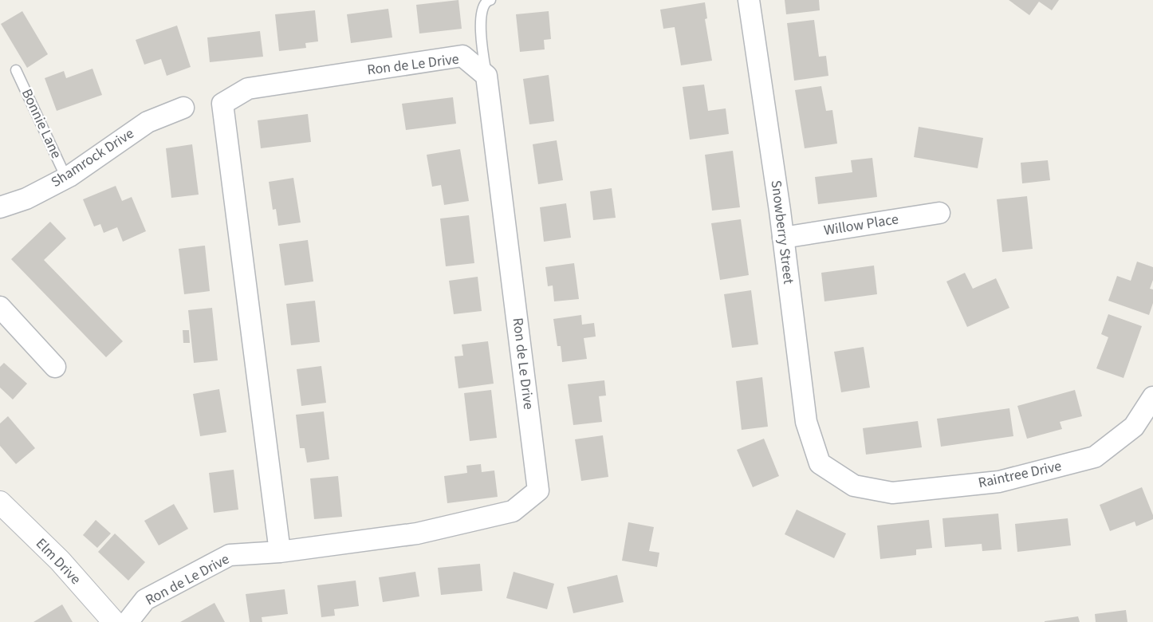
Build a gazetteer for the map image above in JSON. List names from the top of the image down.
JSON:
{
  "streets": {
    "street": [
      "Ron de Le Drive",
      "Shamrock Drive",
      "Willow Place",
      "Snowberry Street",
      "Raintree Drive",
      "Elm Drive"
    ],
    "lane": ["Bonnie Lane"]
  },
  "crossings": [
    ["Bonnie Lane", "Shamrock Drive"],
    ["Willow Place", "Snowberry Street"],
    ["Snowberry Street", "Raintree Drive"]
  ]
}
